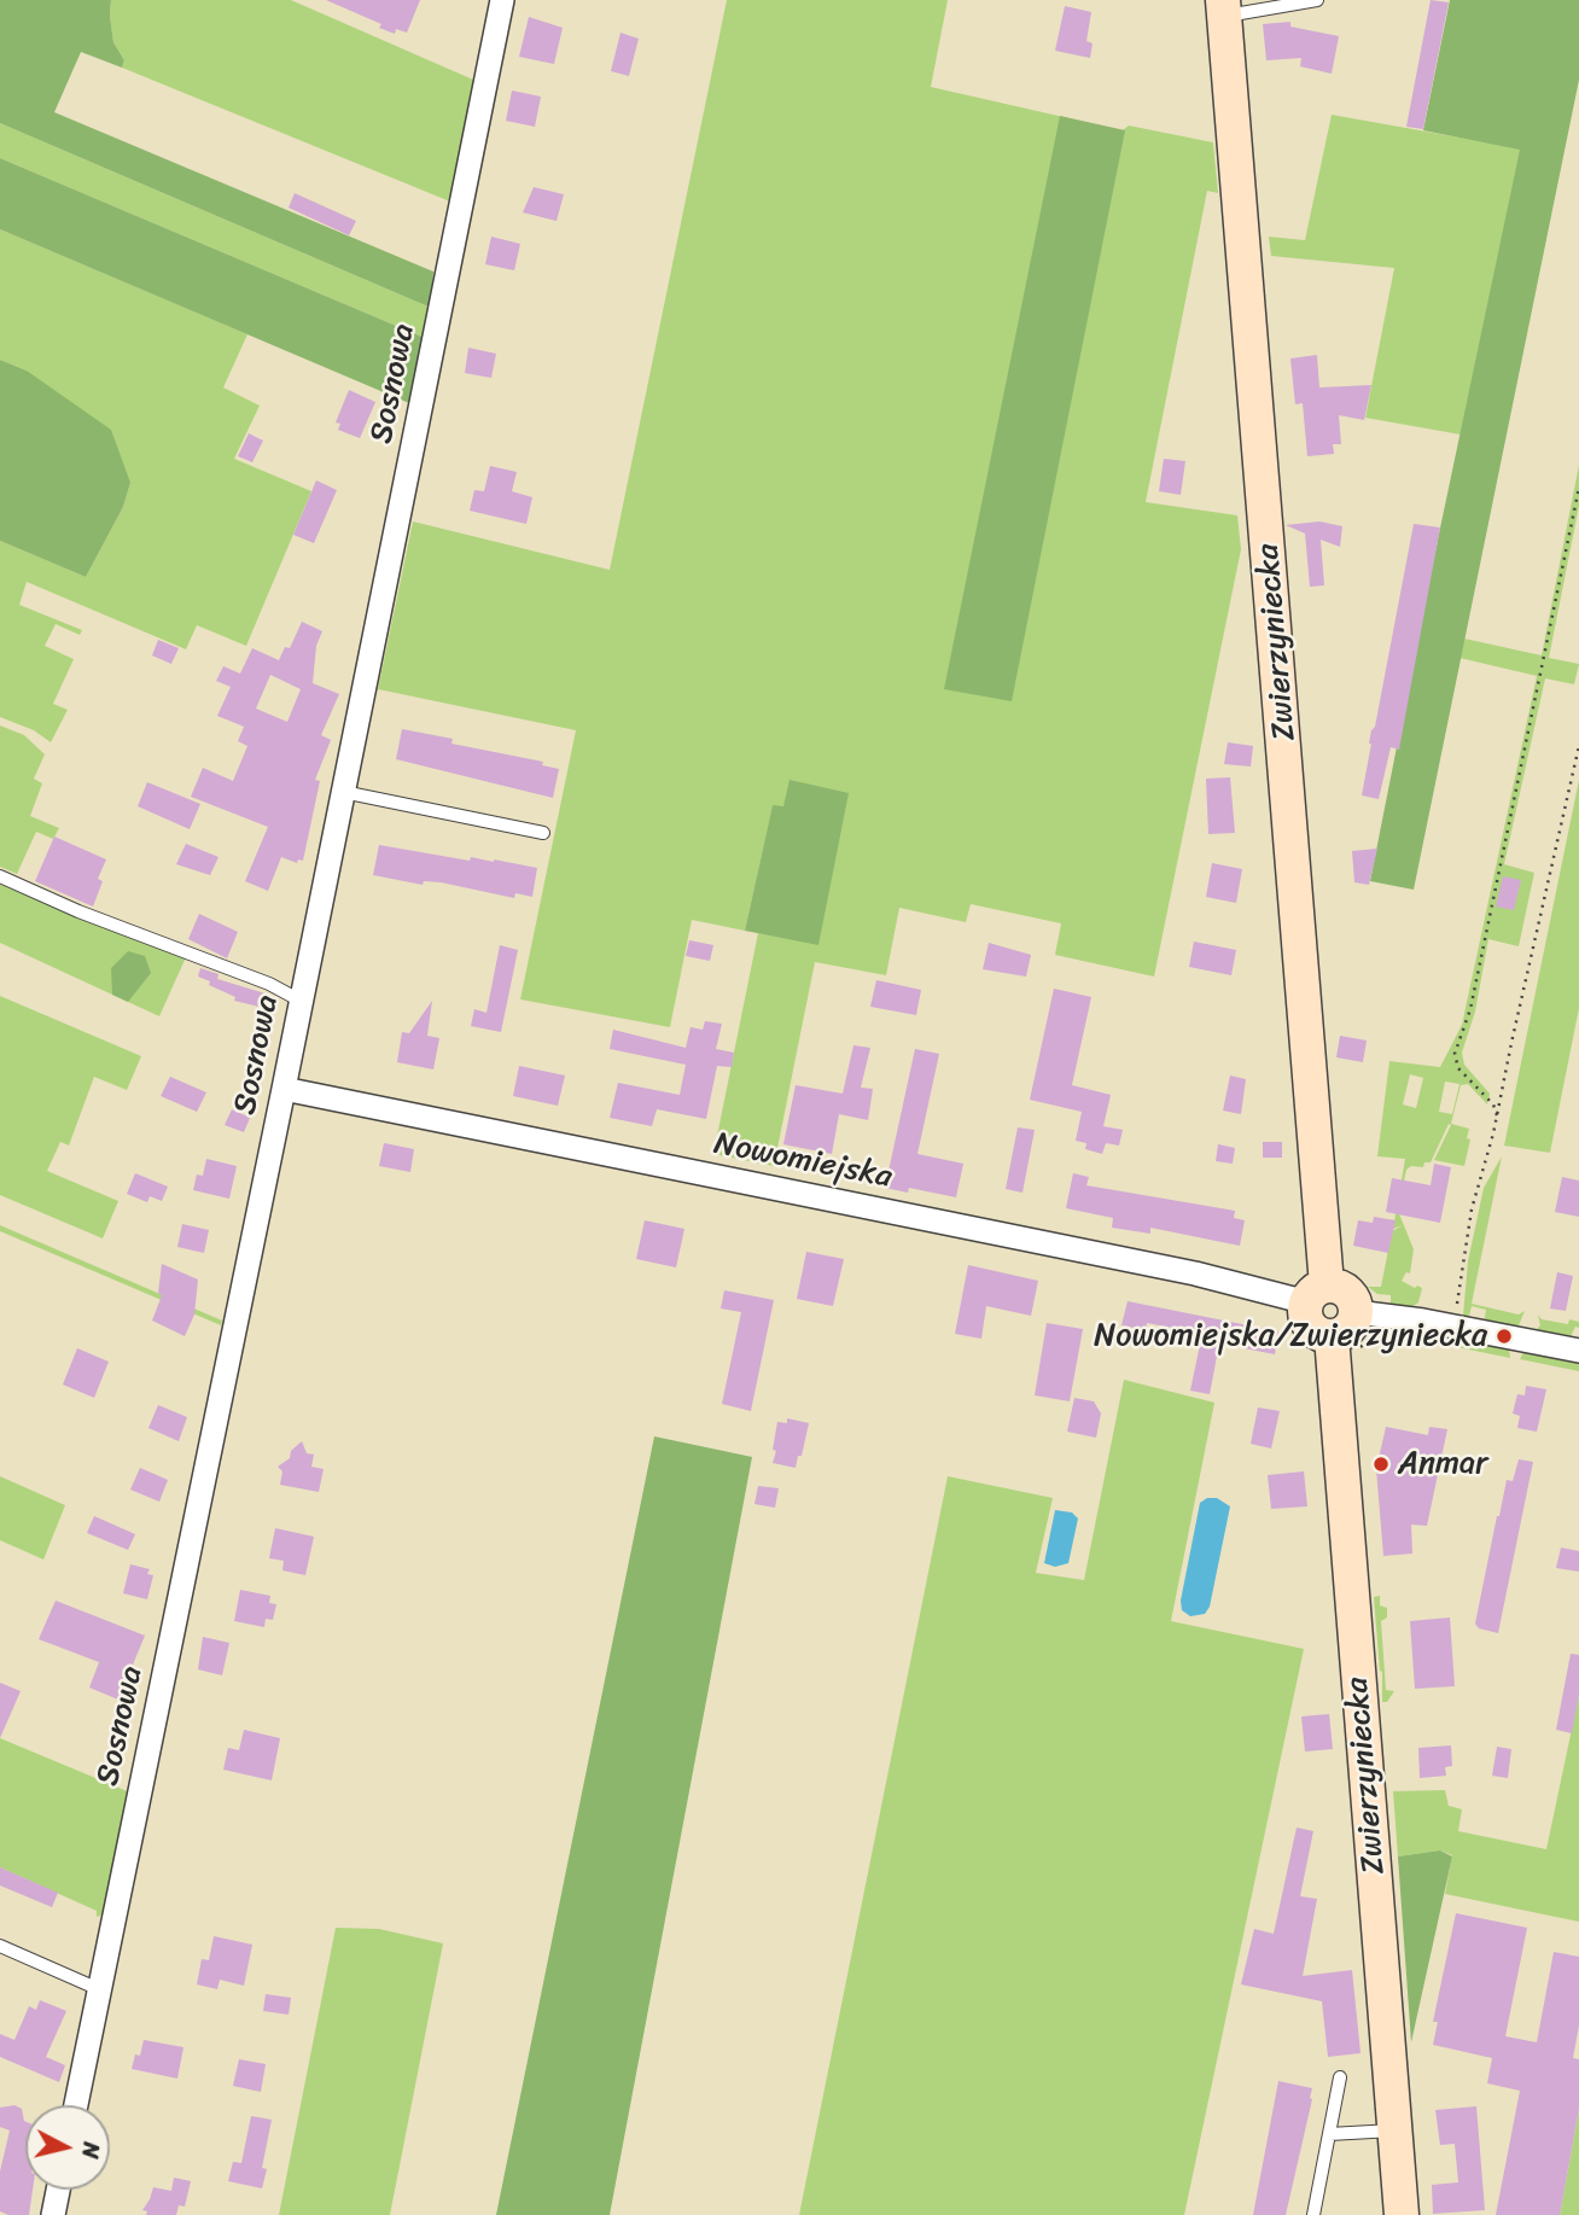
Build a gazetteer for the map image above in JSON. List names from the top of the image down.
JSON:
{
  "streets": {
    "street": ["Sosnowa", "Zwierzyniecka", "Nowomiejska"]
  },
  "crossings": [
    ["Sosnowa", "Nowomiejska"],
    ["Zwierzyniecka", "Nowomiejska"]
  ],
  "places": ["Nowomiejska/Zwierzyniecka", "Anmar"],
  "north": "right"
}
